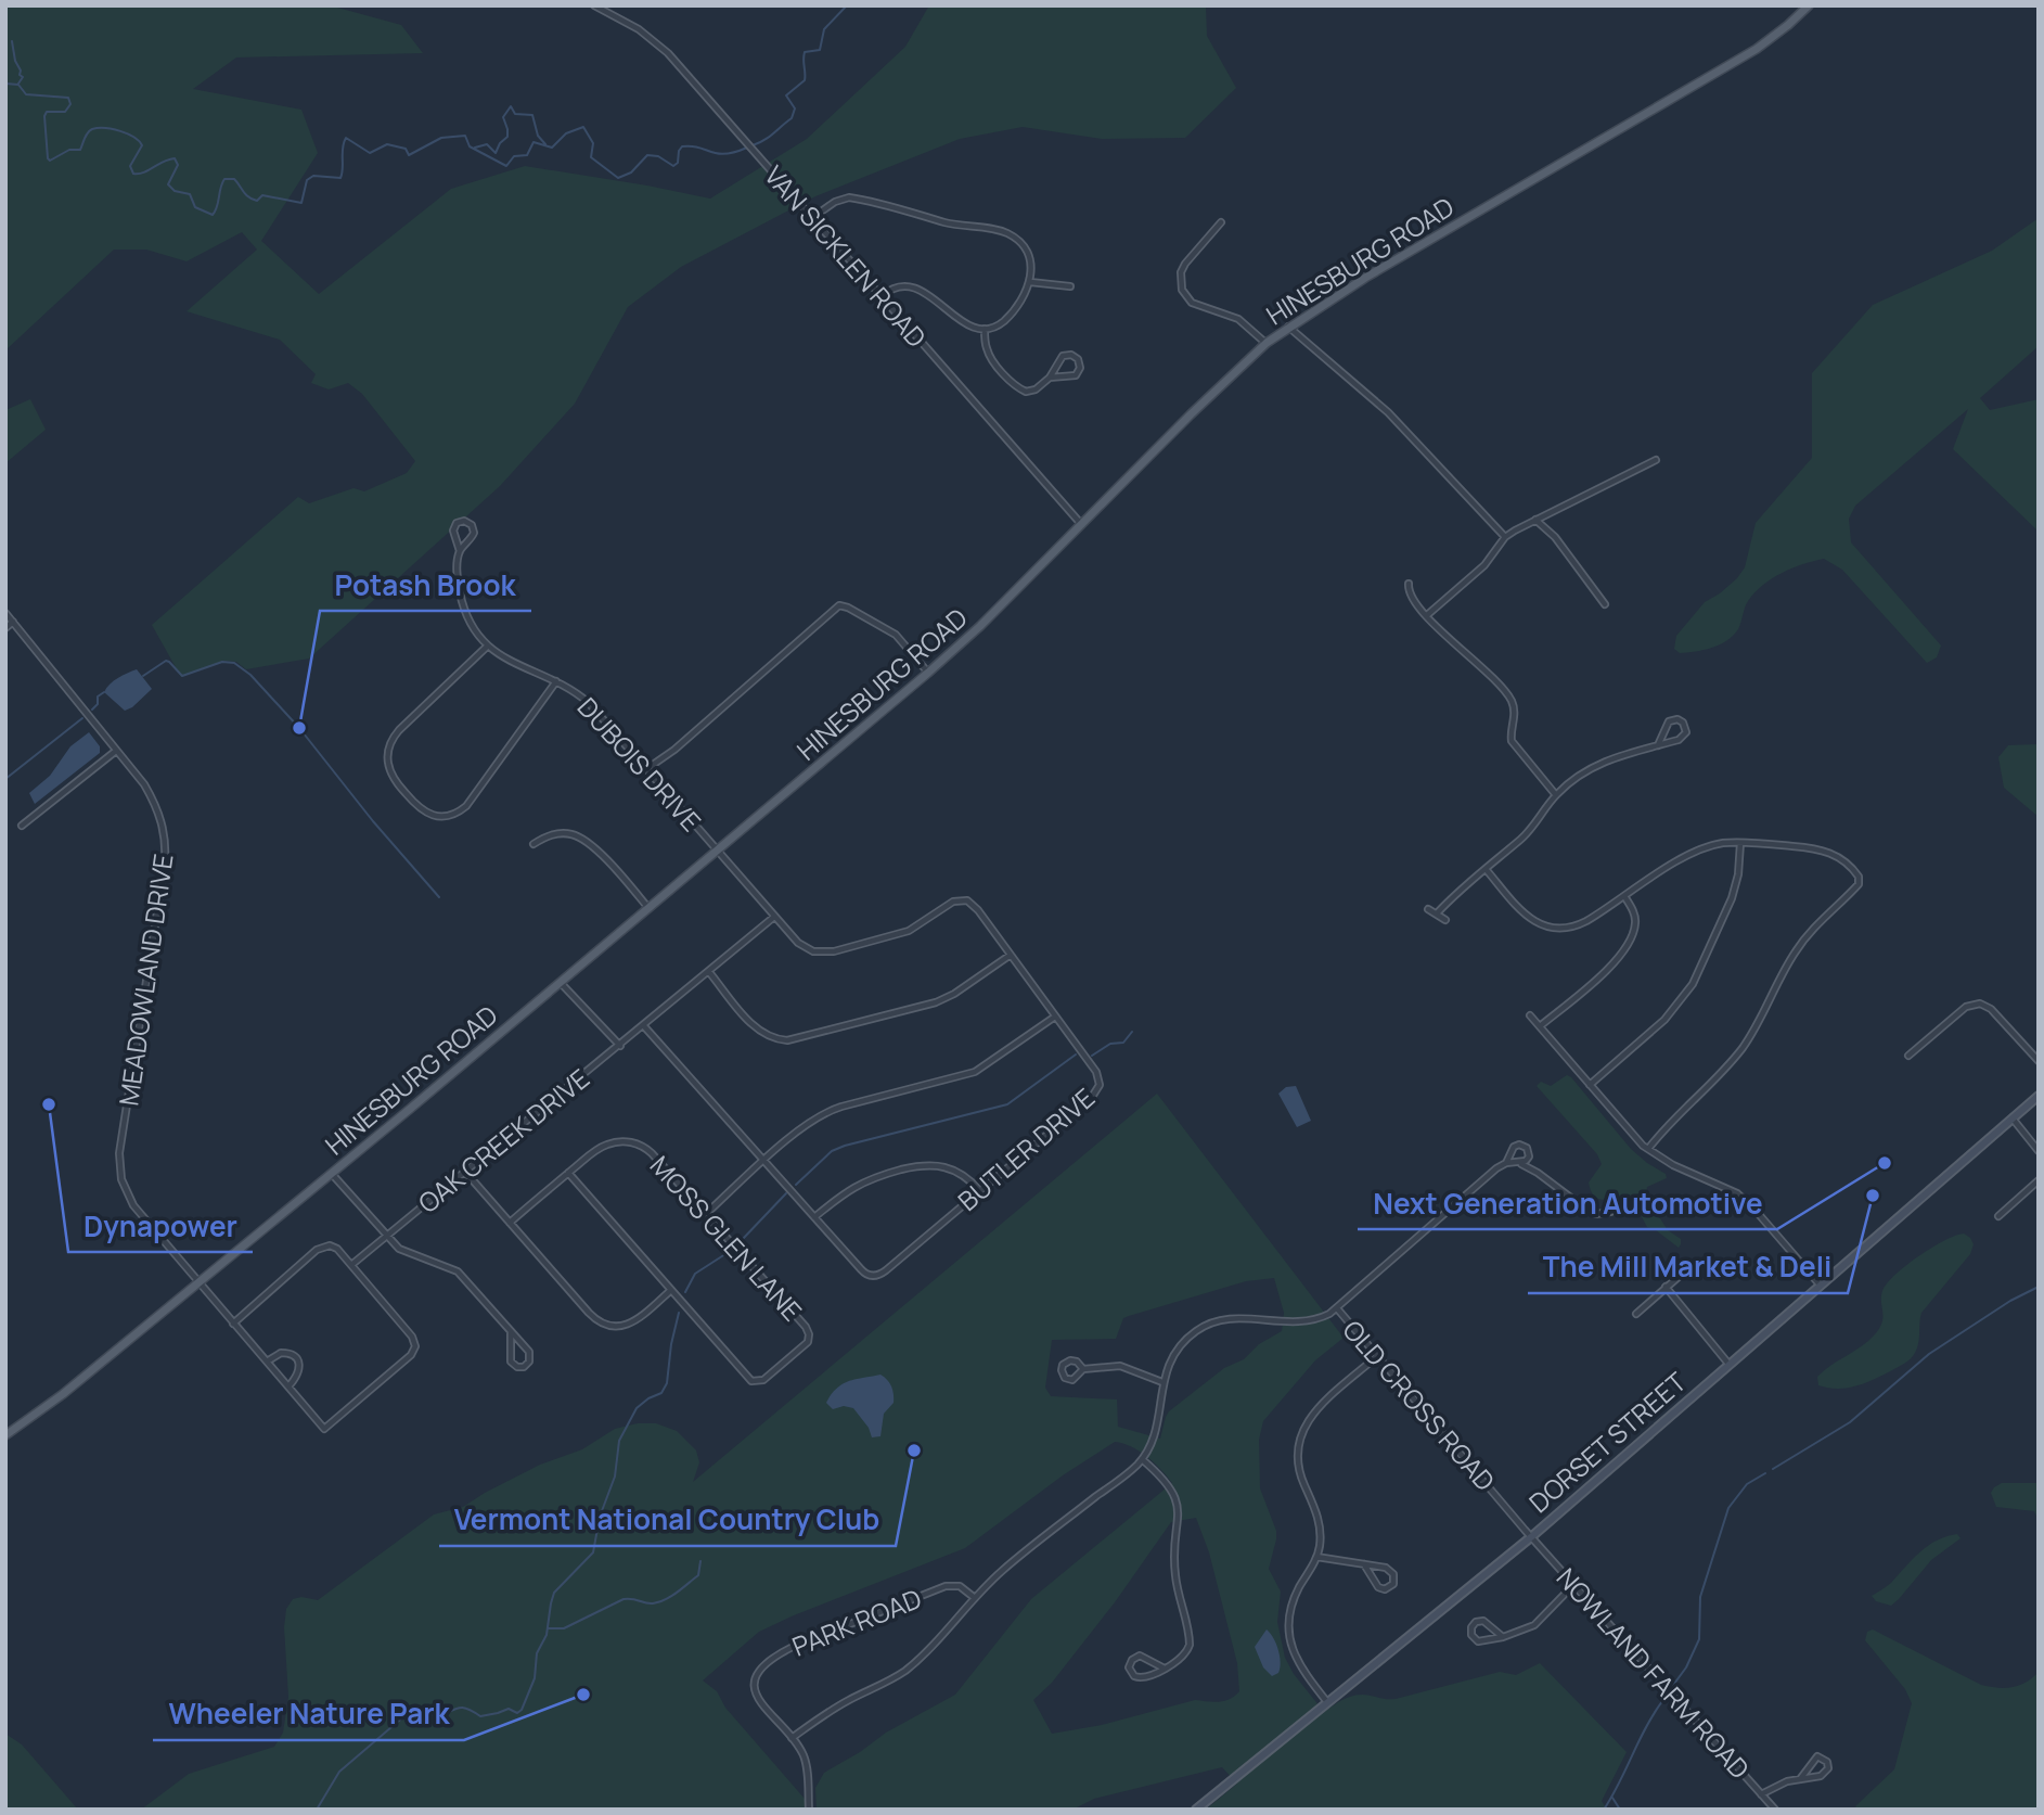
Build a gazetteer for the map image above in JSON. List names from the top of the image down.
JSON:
{
  "streets": {
    "main road": ["HINESBURG ROAD"],
    "street": [
      "VAN SICKLEN ROAD",
      "DUBOIS DRIVE",
      "MEADOWLAND DRIVE",
      "OAK CREEK DRIVE",
      "BUTLER DRIVE",
      "MOSS GLEN LANE",
      "OLD CROSS ROAD",
      "DORSET STREET",
      "PARK ROAD",
      "NOWLAND FARM ROAD"
    ]
  },
  "crossings": [
    ["VAN SICKLEN ROAD", "HINESBURG ROAD"],
    ["HINESBURG ROAD", "DUBOIS DRIVE"],
    ["HINESBURG ROAD", "MEADOWLAND DRIVE"],
    ["HINESBURG ROAD", "BUTLER DRIVE"],
    ["DUBOIS DRIVE", "BUTLER DRIVE"],
    ["MEADOWLAND DRIVE", "OAK CREEK DRIVE"],
    ["OAK CREEK DRIVE", "BUTLER DRIVE"],
    ["OLD CROSS ROAD", "DORSET STREET"],
    ["OLD CROSS ROAD", "NOWLAND FARM ROAD"],
    ["DORSET STREET", "NOWLAND FARM ROAD"]
  ],
  "places": [
    "Potash Brook",
    "Dynapower",
    "Next Generation Automotive",
    "The Mill Market & Deli",
    "Vermont National Country Club",
    "Wheeler Nature Park"
  ]
}
